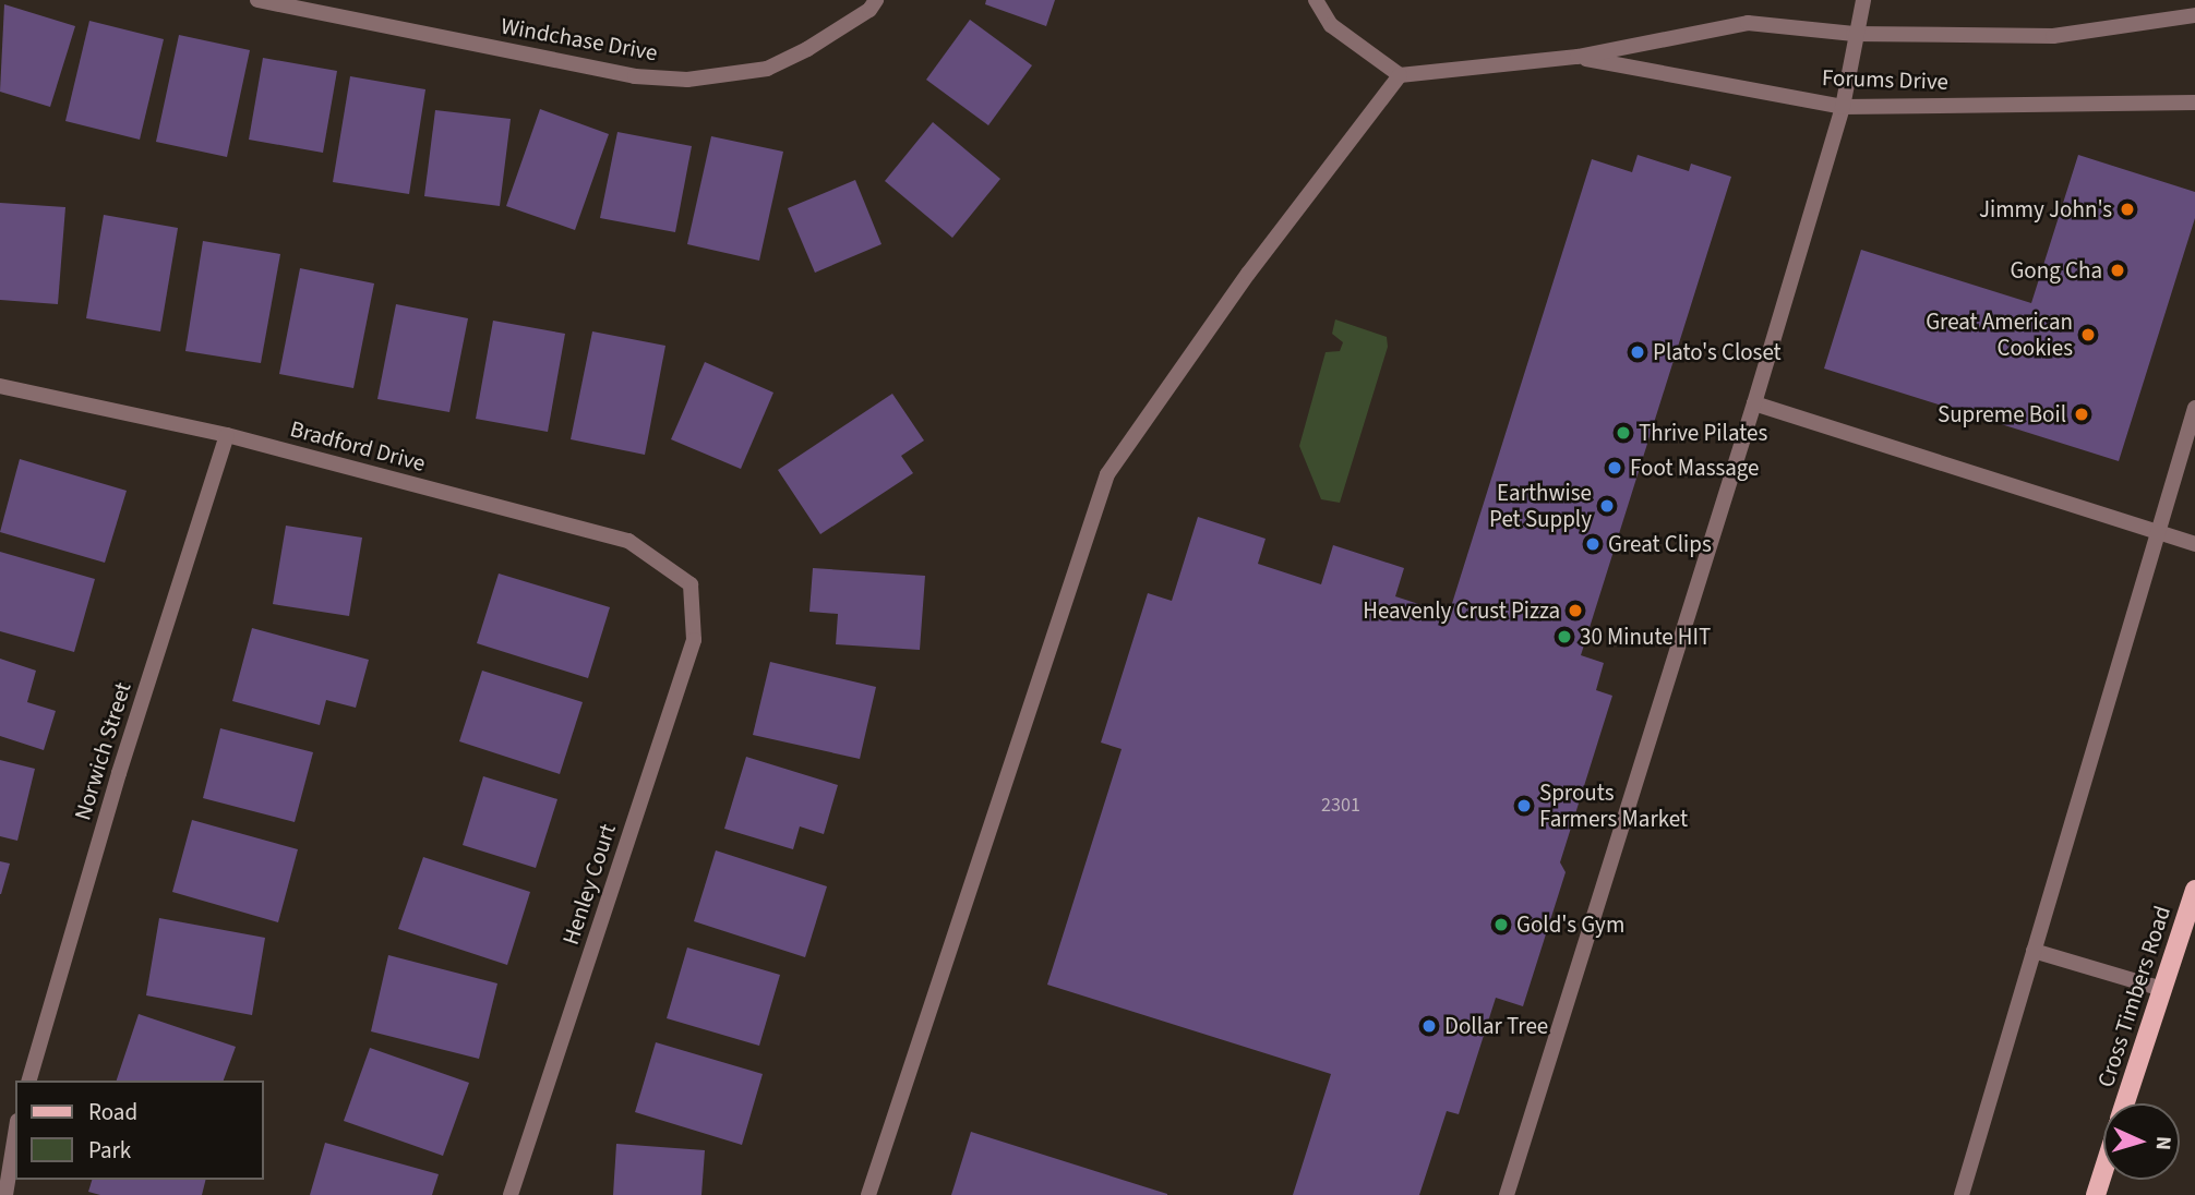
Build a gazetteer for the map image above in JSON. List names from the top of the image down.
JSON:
{
  "streets": {
    "main road": ["Cross Timbers Road"],
    "street": [
      "Windchase Drive",
      "Forums Drive",
      "Bradford Drive",
      "Norwich Street",
      "Henley Court"
    ]
  },
  "crossings": [
    ["Bradford Drive", "Norwich Street"],
    ["Bradford Drive", "Henley Court"]
  ],
  "places": [
    "Jimmy John's",
    "Gong Cha",
    "Great American Cookies",
    "Plato's Closet",
    "Supreme Boil",
    "Thrive Pilates",
    "Foot Massage",
    "Earthwise Pet Supply",
    "Great Clips",
    "Heavenly Crust Pizza",
    "30 Minute HIT",
    "Sprouts Farmers Market",
    "Gold's Gym",
    "Dollar Tree"
  ],
  "house_numbers": ["2301"],
  "legend": ["Road", "Park"],
  "north": "right"
}
